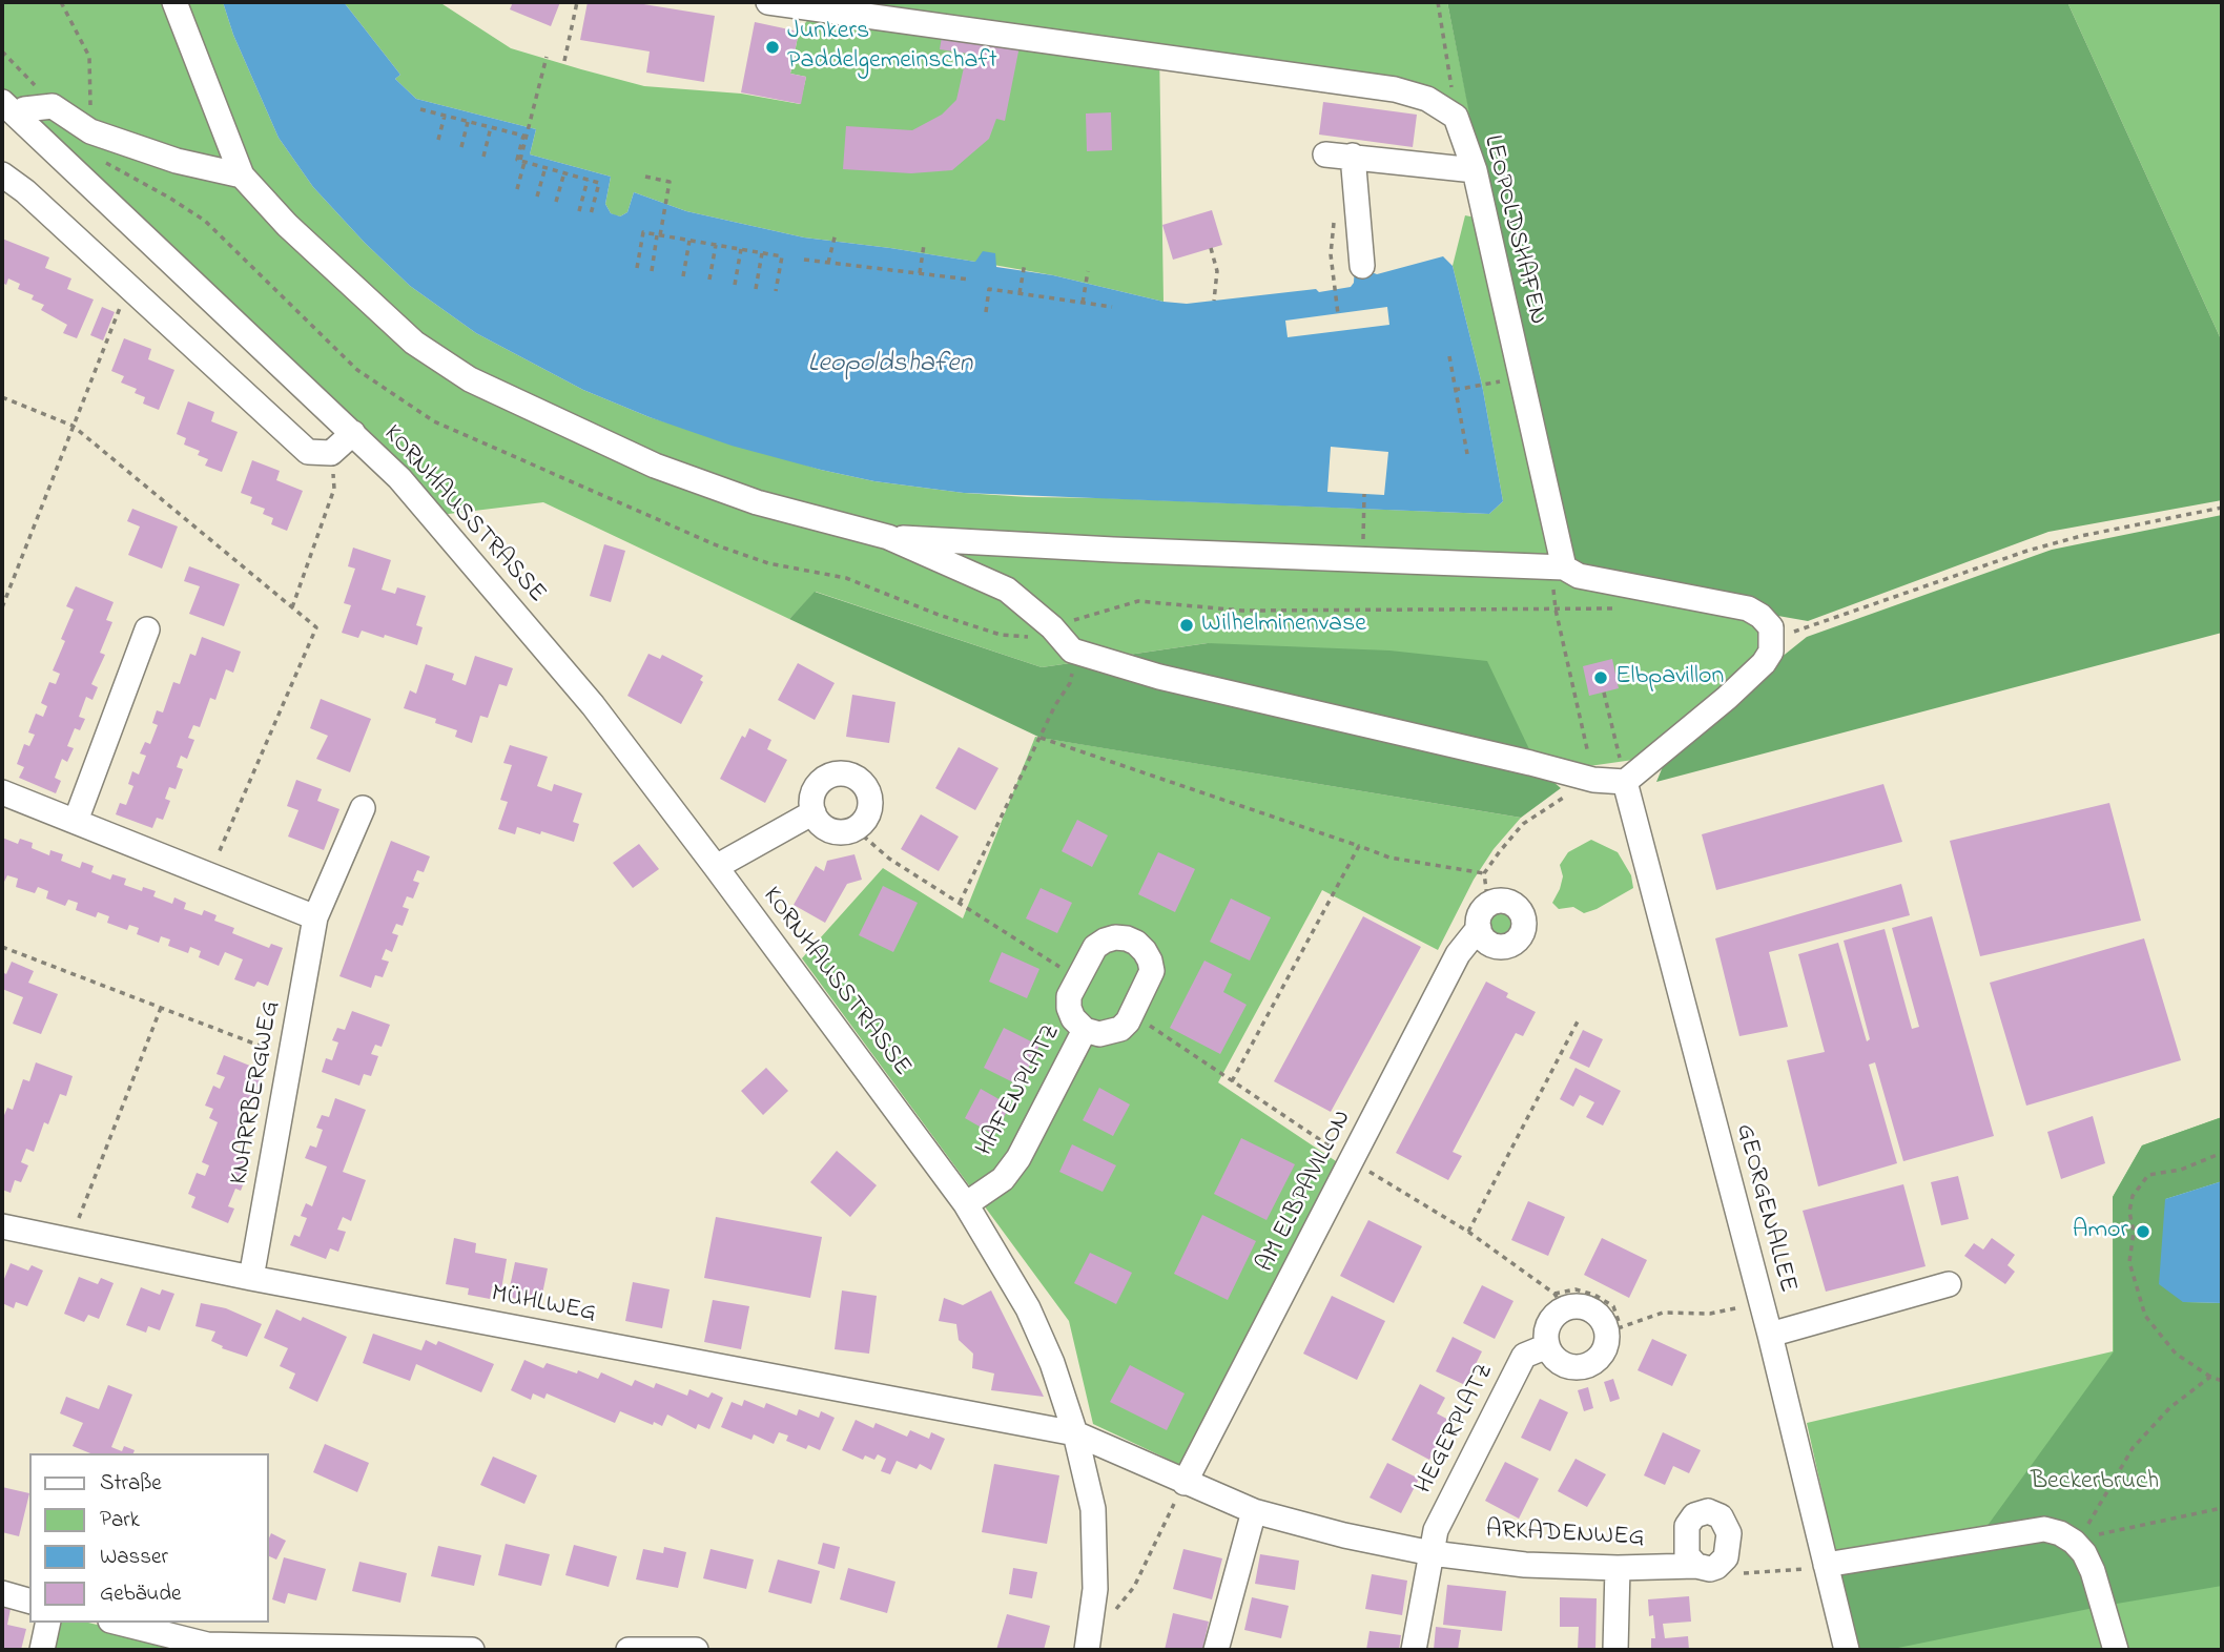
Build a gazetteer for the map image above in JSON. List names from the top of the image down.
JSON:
{
  "streets": {
    "street": [
      "LEOPOLDSHAFEN",
      "KORNHAUSSTRASSE",
      "HAFENPLATZ",
      "KNARRBERGWEG",
      "AM ELBPAVILLON",
      "GEORGENALLEE",
      "MÜHLWEG",
      "HEGERPLATZ",
      "ARKADENWEG"
    ]
  },
  "crossings": [
    ["KORNHAUSSTRASSE", "HAFENPLATZ"],
    ["KORNHAUSSTRASSE", "MÜHLWEG"],
    ["KORNHAUSSTRASSE", "ARKADENWEG"],
    ["KNARRBERGWEG", "MÜHLWEG"],
    ["AM ELBPAVILLON", "ARKADENWEG"],
    ["MÜHLWEG", "ARKADENWEG"],
    ["HEGERPLATZ", "ARKADENWEG"]
  ],
  "water": ["Leopoldshafen"],
  "parks": ["Beckerbruch"],
  "places": [
    "Junkers Paddelgemeinschaft",
    "Wilhelminenvase",
    "Elbpavillon",
    "Amor"
  ],
  "legend": [
    "Straße",
    "Park",
    "Wasser",
    "Gebäude"
  ]
}
